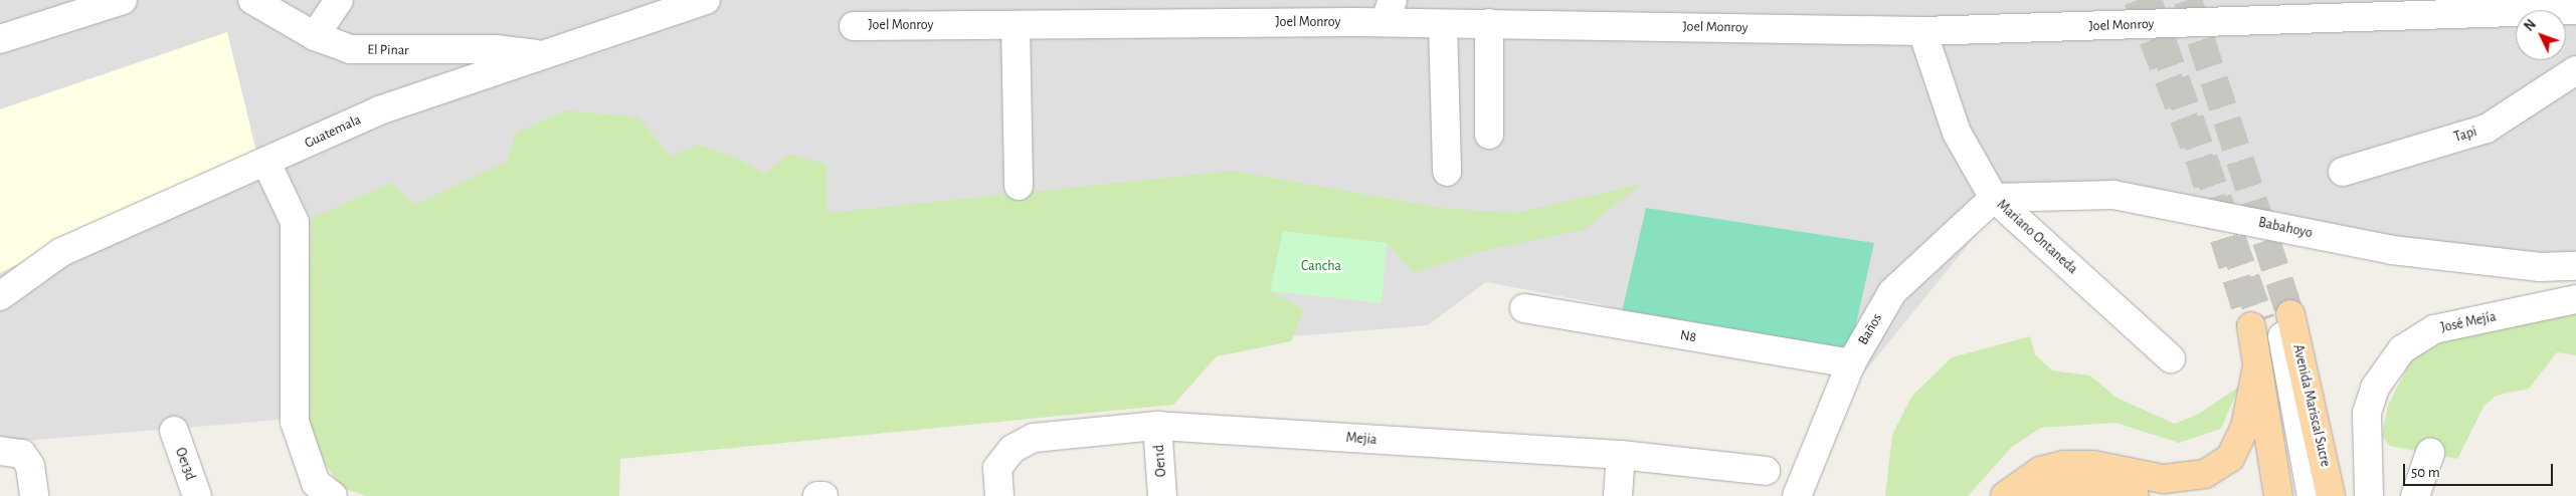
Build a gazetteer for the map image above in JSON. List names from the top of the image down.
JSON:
{
  "streets": {
    "main road": ["Avenida Mariscal Sucre"],
    "street": [
      "Joel Monroy",
      "El Pinar",
      "Guatemala",
      "Tapi",
      "Babahoyo",
      "Mariano Ontaneda",
      "José Mejía",
      "Baños",
      "N8",
      "Mejia",
      "Oe11d",
      "Oe13d"
    ]
  },
  "crossings": [
    ["Joel Monroy", "Mariano Ontaneda"],
    ["El Pinar", "Guatemala"],
    ["Babahoyo", "Mariano Ontaneda"],
    ["Babahoyo", "Baños"],
    ["Mariano Ontaneda", "Baños"],
    ["Baños", "N8"],
    ["Mejia", "Oe11d"]
  ],
  "parks": ["Cancha"],
  "scale_bar": "50 m",
  "north": "top left"
}
